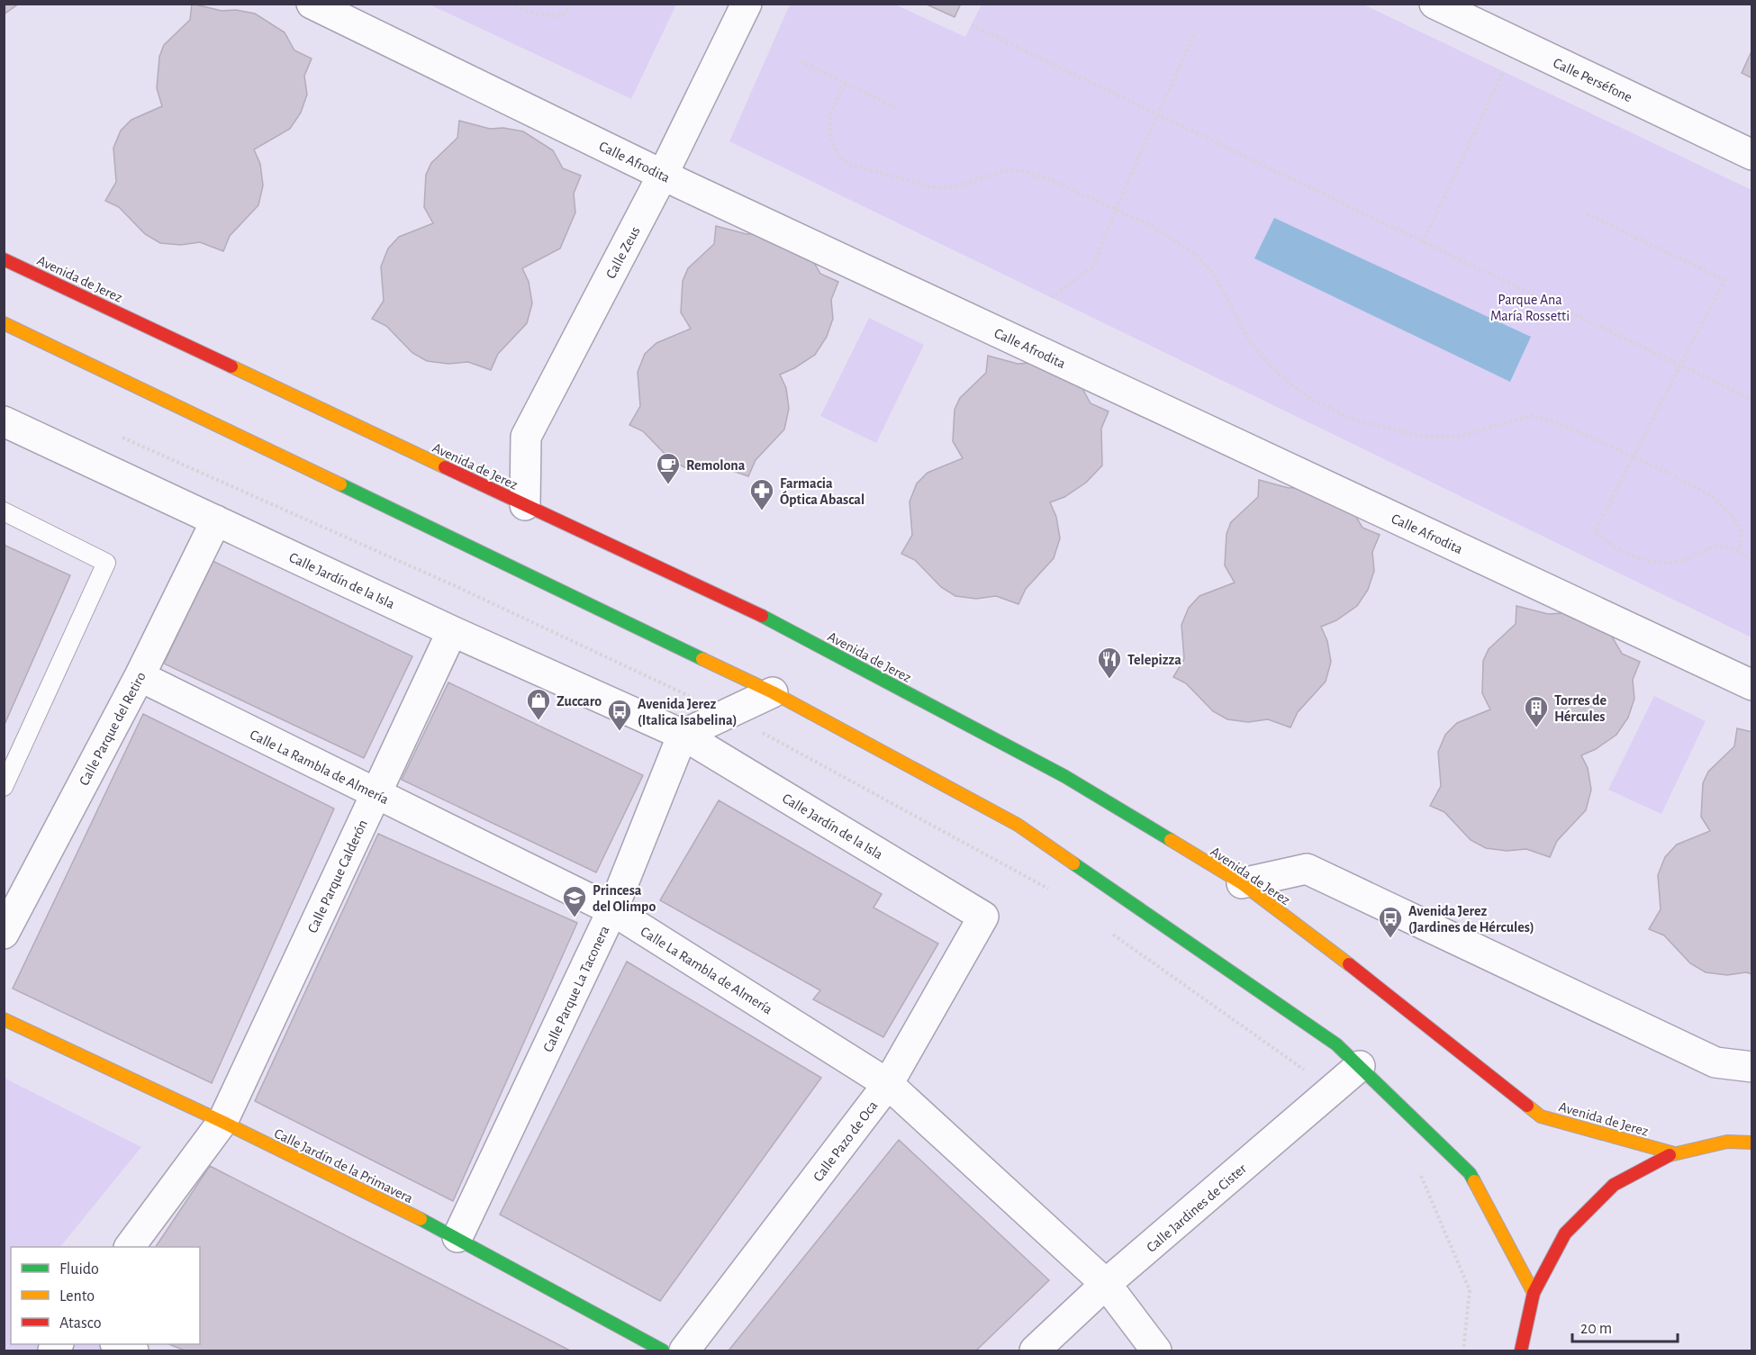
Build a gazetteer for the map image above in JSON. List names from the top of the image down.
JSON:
{
  "streets": {
    "main road": ["Avenida de Jerez", "Calle Jardín de la Primavera"],
    "street": [
      "Calle Perséfone",
      "Calle Afrodita",
      "Calle Zeus",
      "Calle Jardín de la Isla",
      "Calle Parque del Retiro",
      "Calle La Rambla de Almería",
      "Calle Parque Calderón",
      "Calle Parque La Taconera",
      "Calle Pazo de Oca",
      "Calle Jardines de Cister"
    ]
  },
  "crossings": [
    ["Calle Afrodita", "Calle Zeus"],
    ["Calle Zeus", "Avenida de Jerez"],
    ["Calle Jardín de la Isla", "Calle Parque del Retiro"],
    ["Calle Jardín de la Isla", "Calle Parque Calderón"],
    ["Calle Jardín de la Isla", "Calle Parque La Taconera"],
    ["Calle Jardín de la Isla", "Calle Pazo de Oca"],
    ["Calle Parque del Retiro", "Calle La Rambla de Almería"],
    ["Calle La Rambla de Almería", "Calle Parque Calderón"],
    ["Calle La Rambla de Almería", "Calle Parque La Taconera"],
    ["Calle La Rambla de Almería", "Calle Pazo de Oca"],
    ["Calle La Rambla de Almería", "Calle Jardines de Cister"],
    ["Calle Parque Calderón", "Calle Jardín de la Primavera"],
    ["Calle Parque La Taconera", "Calle Jardín de la Primavera"]
  ],
  "parks": ["Parque Ana María Rossetti"],
  "places": {
    "cafe": ["Remolona"],
    "pharmacy": ["Farmacia Óptica Abascal"],
    "restaurant": ["Telepizza"],
    "shop": ["Zuccaro"],
    "building": ["Torres de Hércules"],
    "bus stop": ["Avenida Jerez (Italica Isabelina)", "Avenida Jerez (Jardines de Hércules)"],
    "school or university": ["Princesa del Olimpo"]
  },
  "legend": ["Fluido", "Lento", "Atasco"],
  "scale_bar": "20 m"
}
